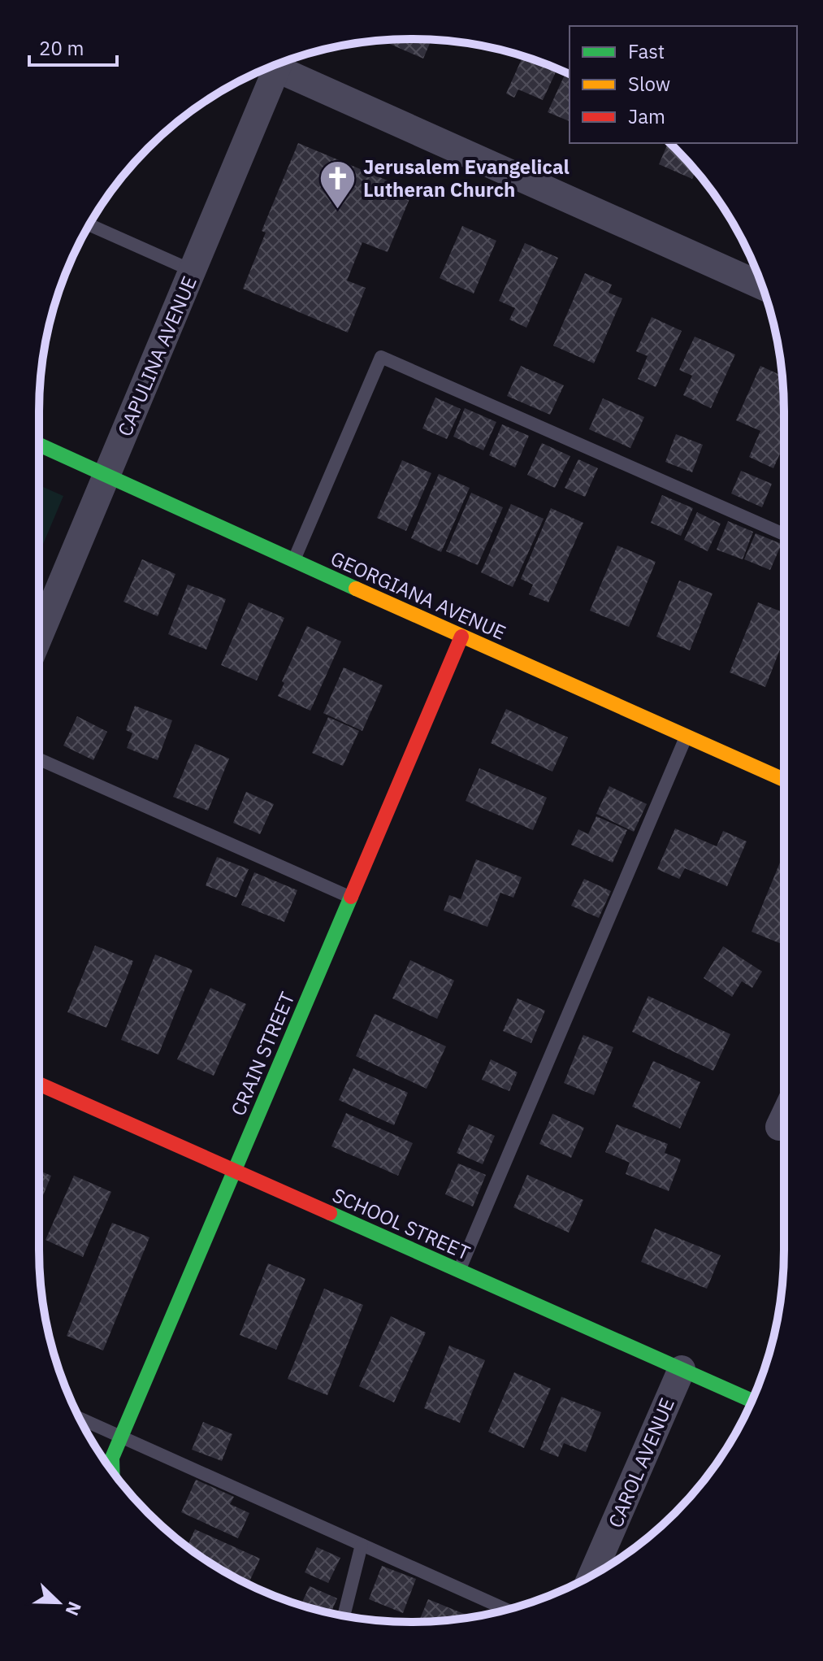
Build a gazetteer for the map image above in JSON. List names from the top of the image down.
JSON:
{
  "streets": {
    "street": [
      "CAPULINA AVENUE",
      "GEORGIANA AVENUE",
      "CRAIN STREET",
      "SCHOOL STREET",
      "CAROL AVENUE"
    ]
  },
  "crossings": [
    ["CAPULINA AVENUE", "GEORGIANA AVENUE"],
    ["GEORGIANA AVENUE", "CRAIN STREET"],
    ["CRAIN STREET", "SCHOOL STREET"],
    ["SCHOOL STREET", "CAROL AVENUE"]
  ],
  "places": {
    "church": ["Jerusalem Evangelical Lutheran Church"]
  },
  "legend": ["Fast", "Slow", "Jam"],
  "scale_bar": "20 m",
  "north": "bottom right"
}
